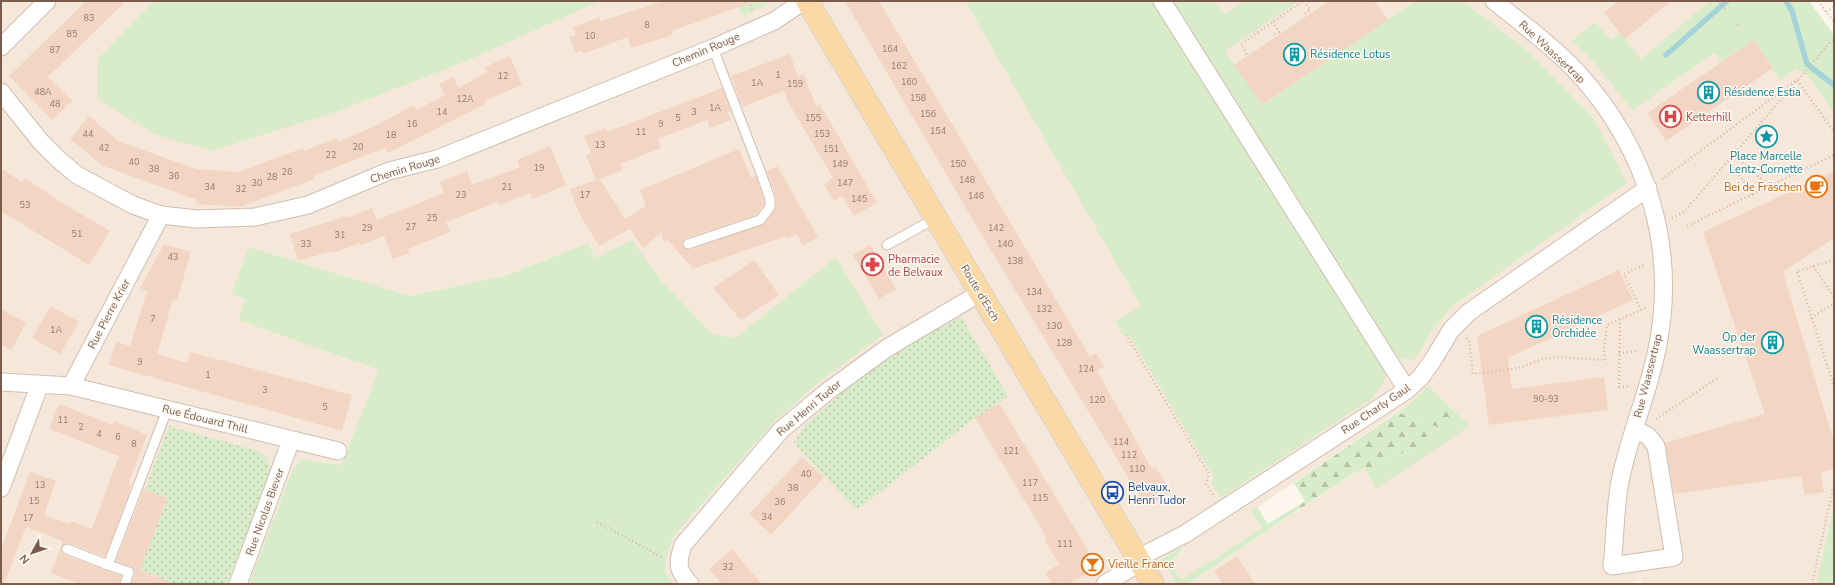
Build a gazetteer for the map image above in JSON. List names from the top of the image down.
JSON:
{
  "streets": {
    "main road": ["Route d'Esch"],
    "street": [
      "Chemin Rouge",
      "Rue Waassertrap",
      "Rue Pierre Krier",
      "Rue Henri Tudor",
      "Rue Charly Gaul",
      "Rue Édouard Thill",
      "Rue Nicolas Biever"
    ]
  },
  "crossings": [
    ["Chemin Rouge", "Route d'Esch"],
    ["Chemin Rouge", "Rue Pierre Krier"],
    ["Rue Waassertrap", "Rue Charly Gaul"],
    ["Route d'Esch", "Rue Henri Tudor"],
    ["Route d'Esch", "Rue Charly Gaul"],
    ["Rue Pierre Krier", "Rue Édouard Thill"],
    ["Rue Édouard Thill", "Rue Nicolas Biever"]
  ],
  "places": {
    "building": [
      "Résidence Lotus",
      "Résidence Estia",
      "Résidence Orchidée",
      "Op der Waassertrap"
    ],
    "hospital": ["Ketterhill"],
    "place": ["Place Marcelle Lentz-Cornette"],
    "cafe": ["Bei de Fräschen"],
    "pharmacy": ["Pharmacie de Belvaux"],
    "bus stop": ["Belvaux, Henri Tudor"],
    "bar": ["Vieille France"]
  },
  "house_numbers": [
    "83",
    "8",
    "85",
    "10",
    "164",
    "87",
    "162",
    "1",
    "12",
    "160",
    "1A",
    "159",
    "48A",
    "158",
    "12A",
    "48",
    "1A",
    "14",
    "3",
    "156",
    "5",
    "155",
    "16",
    "9",
    "154",
    "11",
    "44",
    "153",
    "18",
    "13",
    "20",
    "42",
    "151",
    "22",
    "40",
    "149",
    "150",
    "19",
    "38",
    "26",
    "36",
    "28",
    "148",
    "30",
    "147",
    "34",
    "21",
    "32",
    "23",
    "17",
    "146",
    "145",
    "53",
    "25",
    "27",
    "29",
    "142",
    "51",
    "31",
    "33",
    "140",
    "43",
    "138",
    "134",
    "132",
    "7",
    "130",
    "1A",
    "128",
    "9",
    "124",
    "1",
    "3",
    "90-93",
    "120",
    "5",
    "11",
    "2",
    "4",
    "6",
    "114",
    "8",
    "121",
    "112",
    "110",
    "40",
    "117",
    "13",
    "38",
    "115",
    "15",
    "36",
    "34",
    "17",
    "111",
    "32"
  ],
  "north": "bottom left"
}
